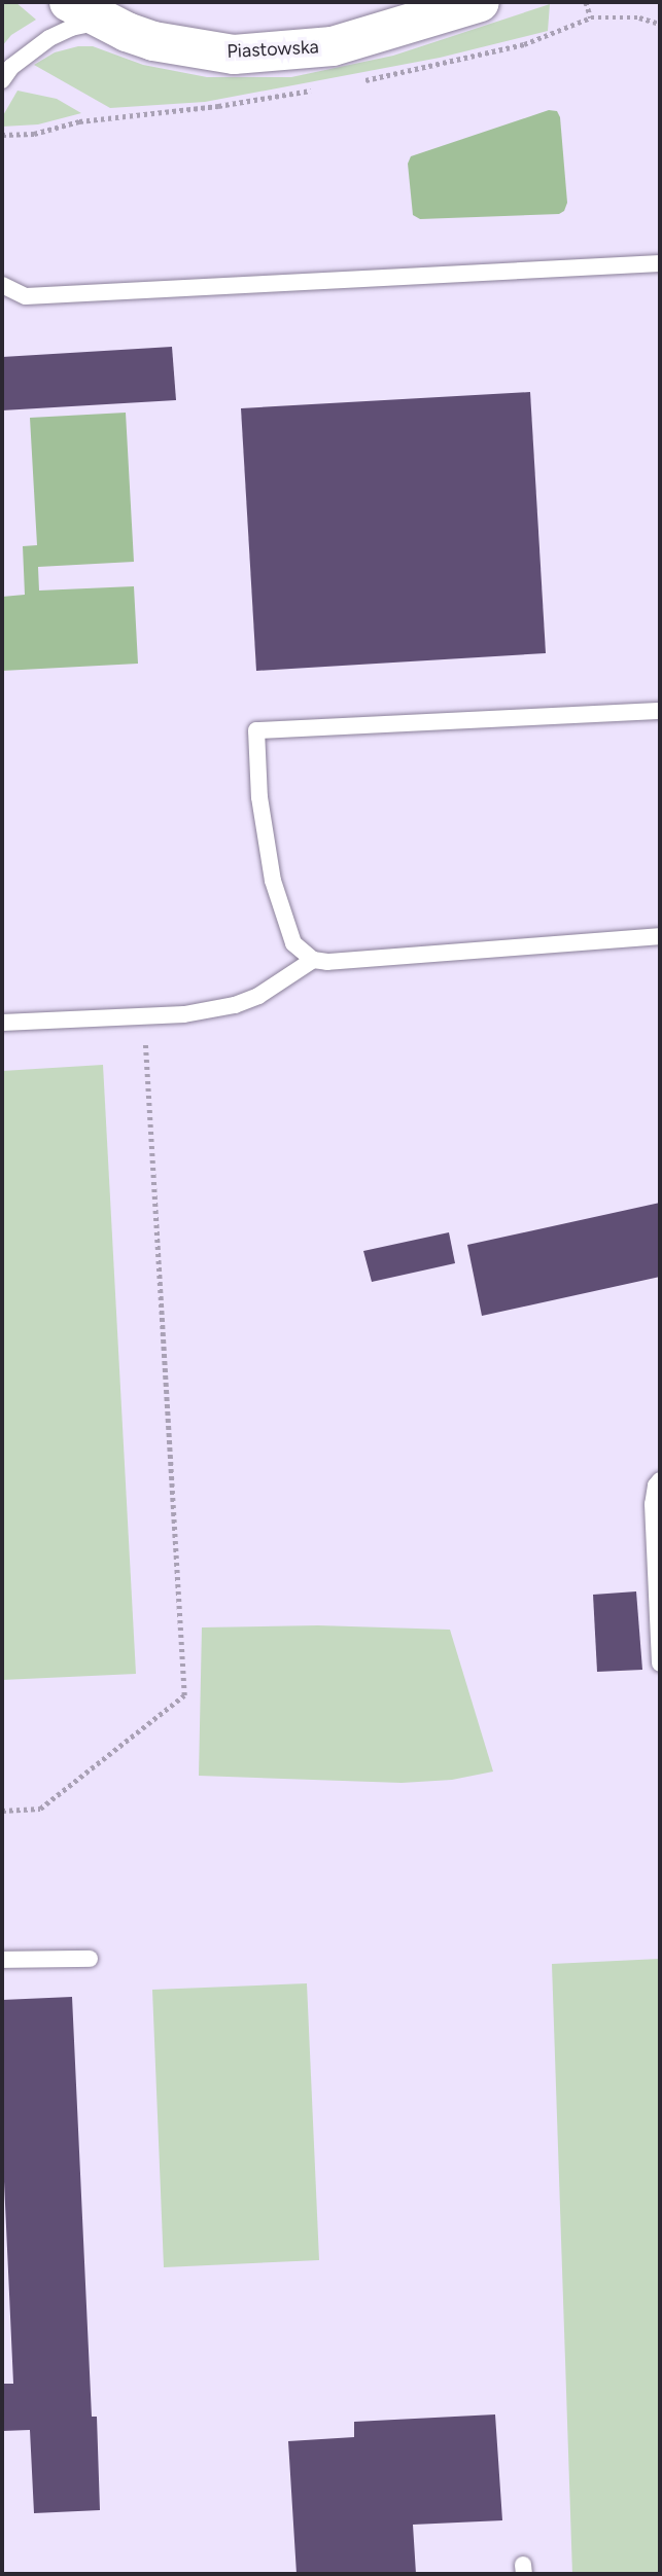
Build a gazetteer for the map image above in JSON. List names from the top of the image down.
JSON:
{
  "streets": {
    "main road": ["Piastowska"]
  }
}
